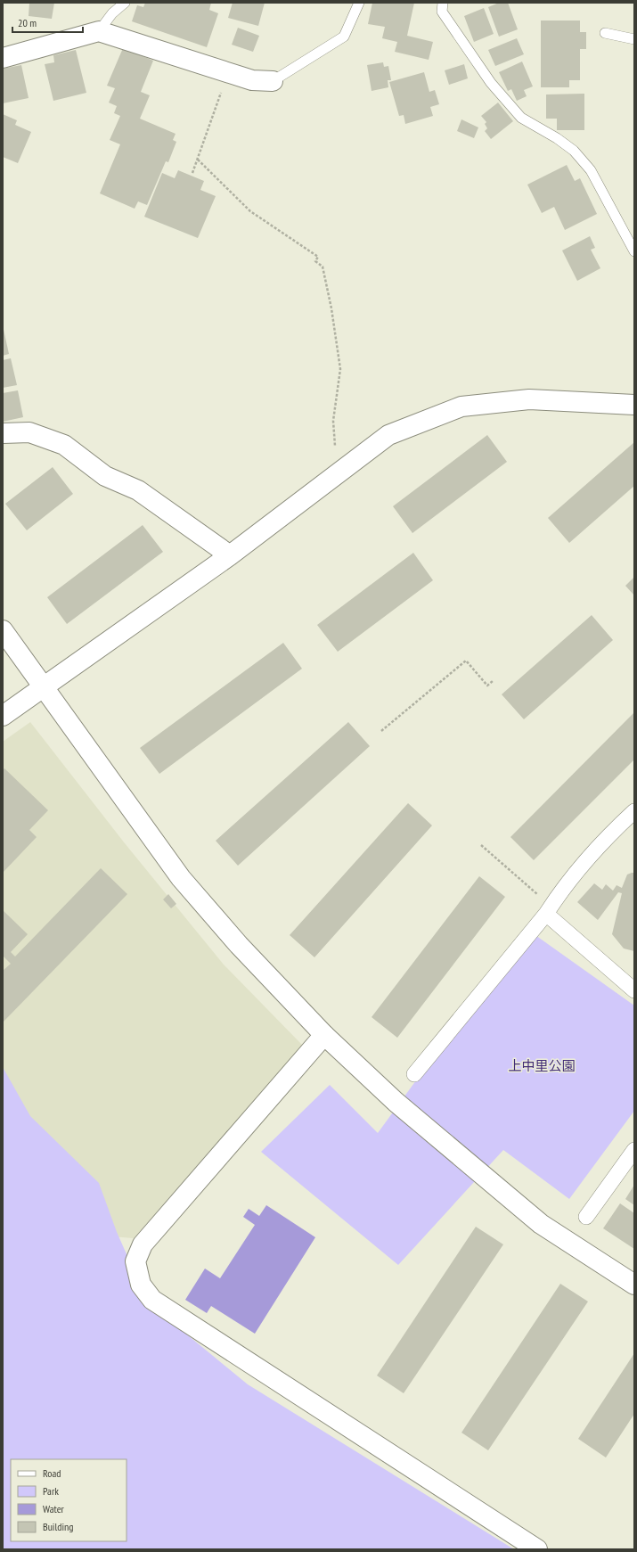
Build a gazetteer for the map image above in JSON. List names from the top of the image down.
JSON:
{
  "parks": ["上中里公園"],
  "legend": [
    "Road",
    "Park",
    "Water",
    "Building"
  ],
  "scale_bar": "20 m"
}
